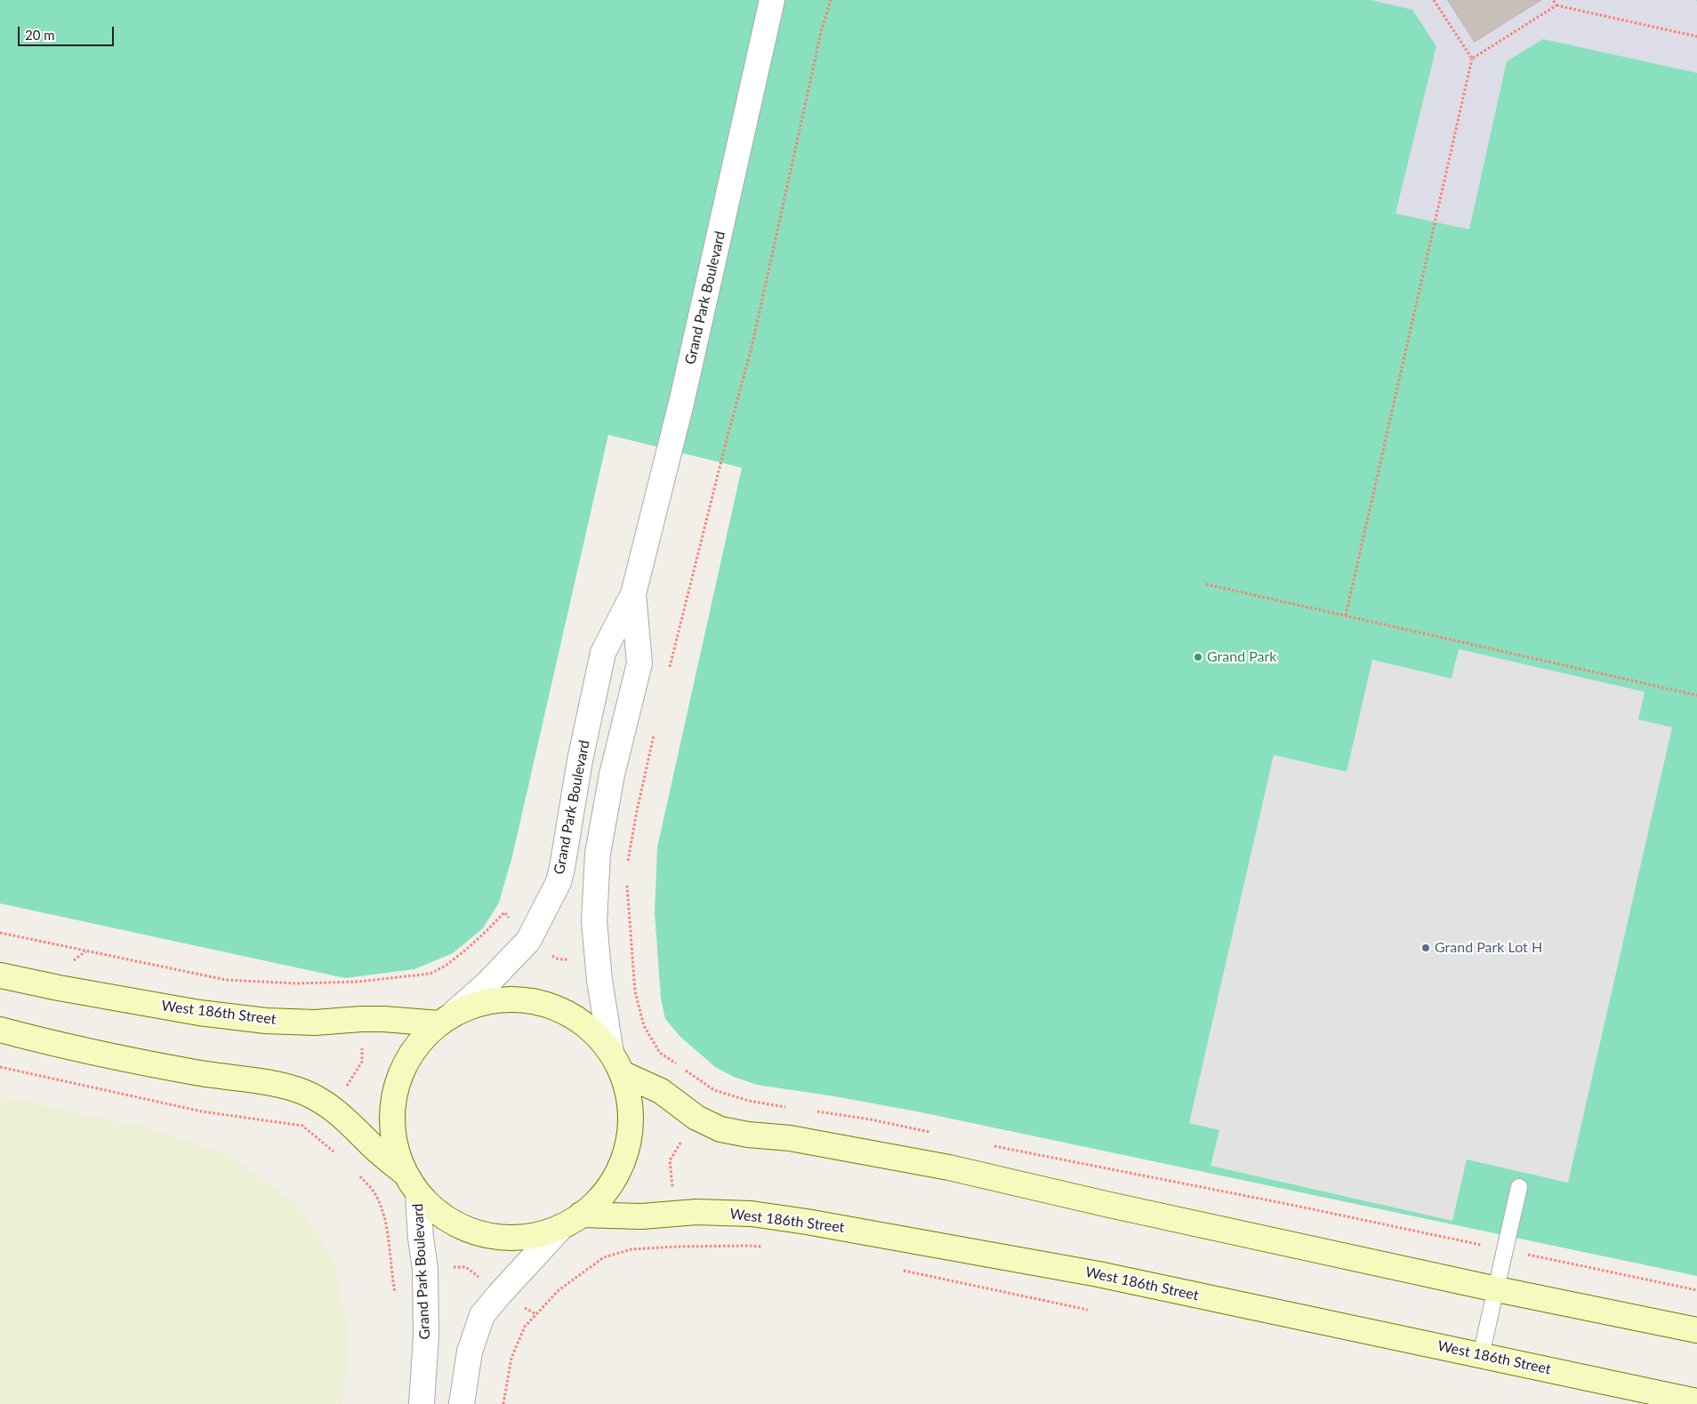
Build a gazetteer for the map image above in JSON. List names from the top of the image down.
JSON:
{
  "streets": {
    "street": ["Grand Park Boulevard", "West 186th Street"]
  },
  "crossings": [
    ["Grand Park Boulevard", "West 186th Street"]
  ],
  "places": ["Grand Park", "Grand Park Lot H"],
  "scale_bar": "20 m"
}
